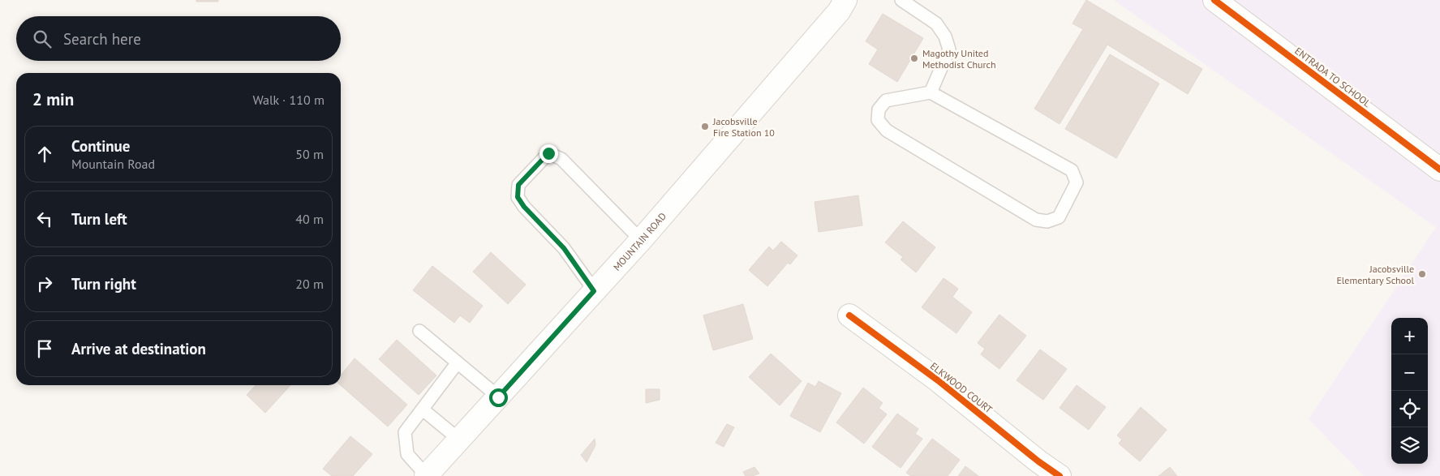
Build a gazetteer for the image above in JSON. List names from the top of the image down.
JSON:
{
  "streets": {
    "main road": ["ENTRADA TO SCHOOL", "MOUNTAIN ROAD", "ELKWOOD COURT"]
  },
  "places": ["Magothy United Methodist Church", "Jacobsville Fire Station 10", "Jacobsville Elementary School"],
  "page": {
    "search": "Search here",
    "heading": ["2 min", "Walk · 110 m"],
    "list": [
      ["Continue", "Mountain Road", "50 m"],
      ["Turn left", "40 m"],
      ["Turn right", "20 m"],
      "Arrive at destination"
    ],
    "map_buttons": ["+", "−"]
  }
}
